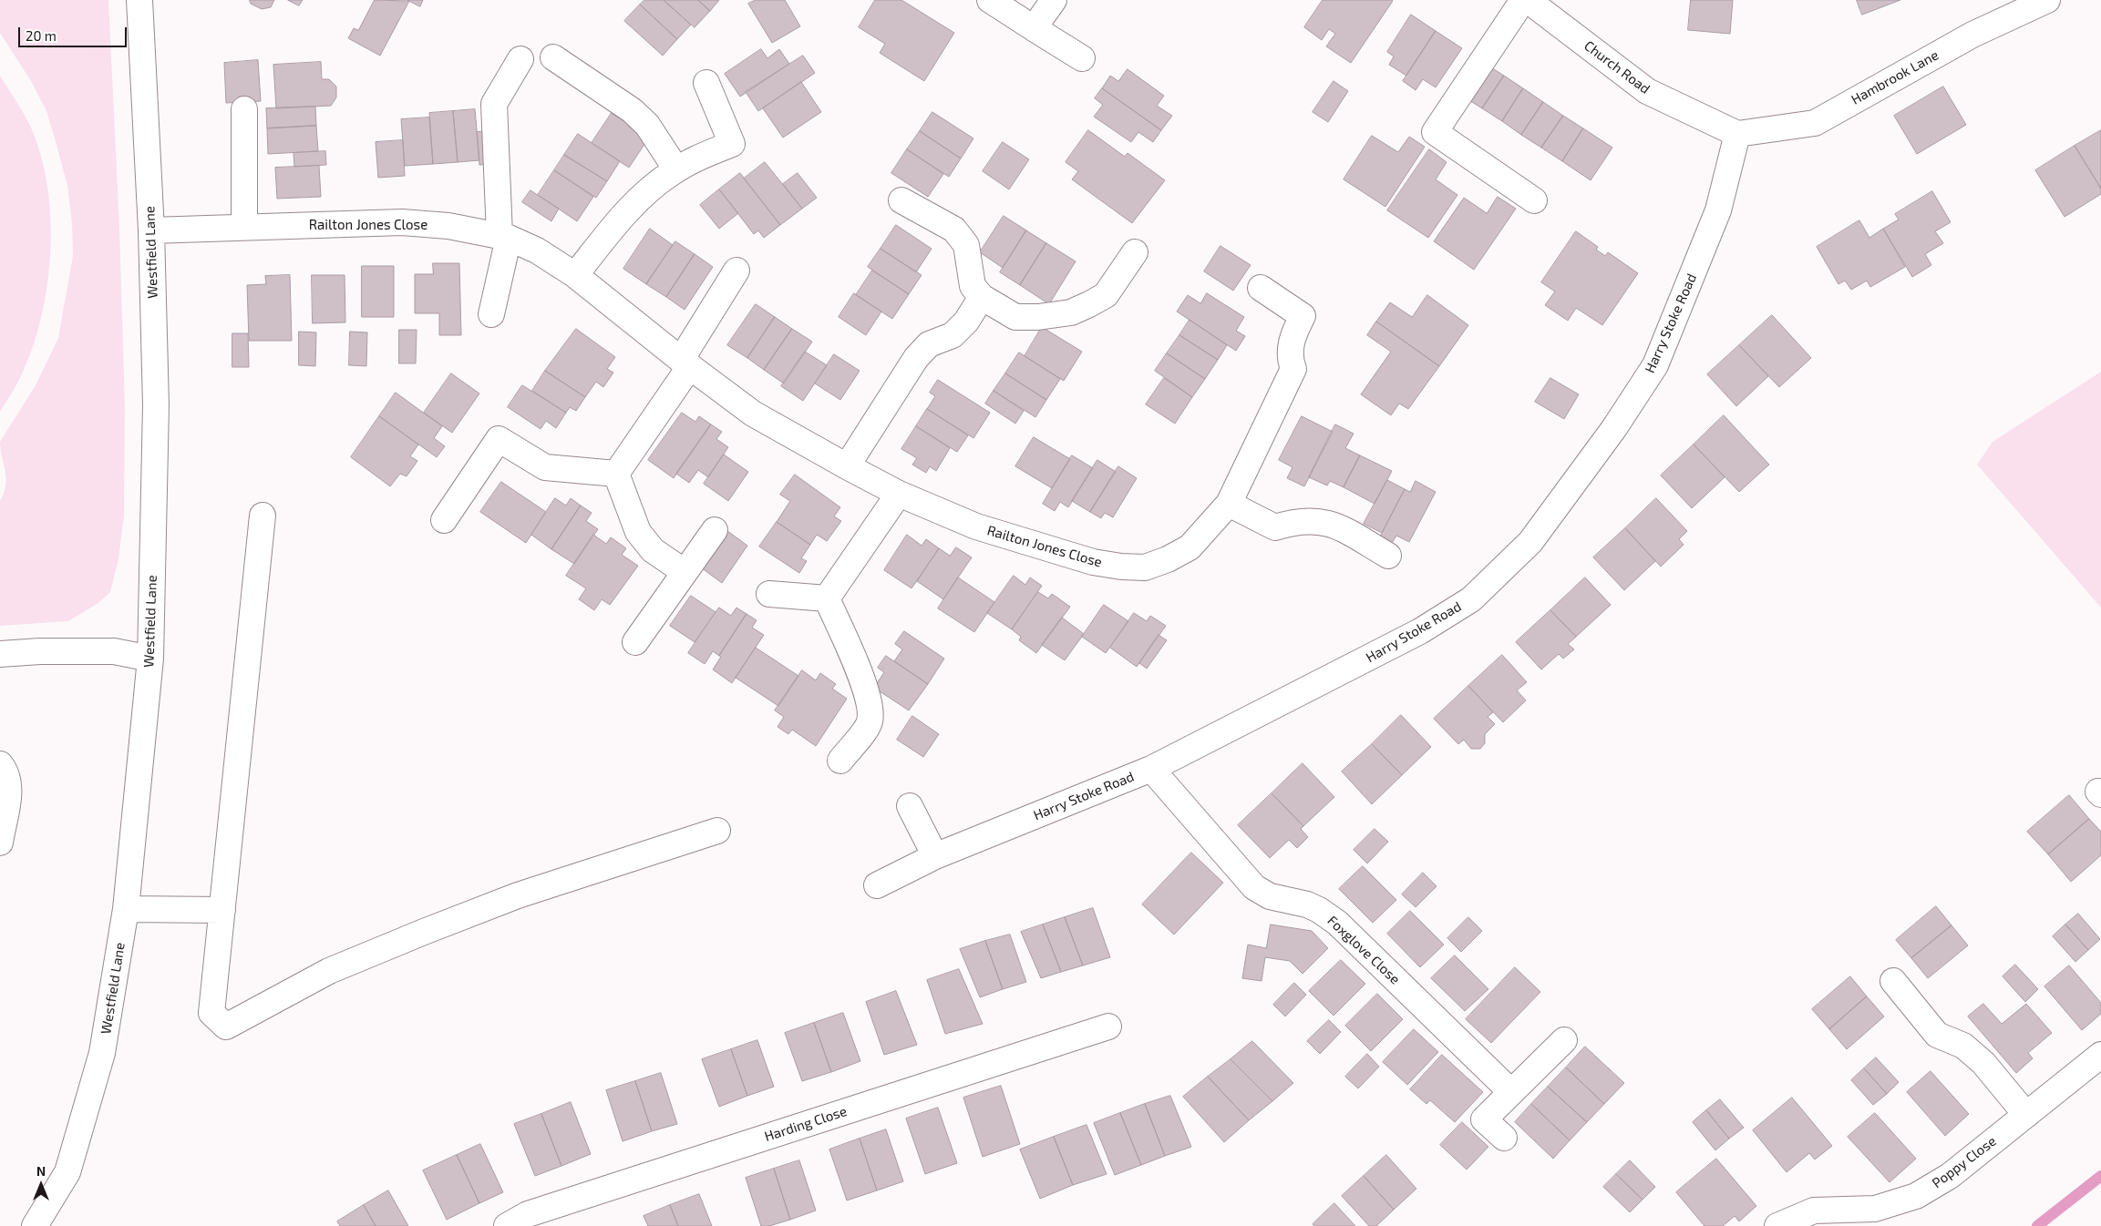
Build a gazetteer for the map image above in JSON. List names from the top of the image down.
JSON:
{
  "streets": {
    "street": [
      "Church Road",
      "Hambrook Lane",
      "Railton Jones Close",
      "Westfield Lane",
      "Harry Stoke Road",
      "Foxglove Close",
      "Harding Close",
      "Poppy Close"
    ]
  },
  "crossings": [
    ["Church Road", "Hambrook Lane"],
    ["Church Road", "Harry Stoke Road"],
    ["Hambrook Lane", "Harry Stoke Road"],
    ["Railton Jones Close", "Westfield Lane"],
    ["Harry Stoke Road", "Foxglove Close"]
  ],
  "scale_bar": "20 m",
  "north": "top"
}
